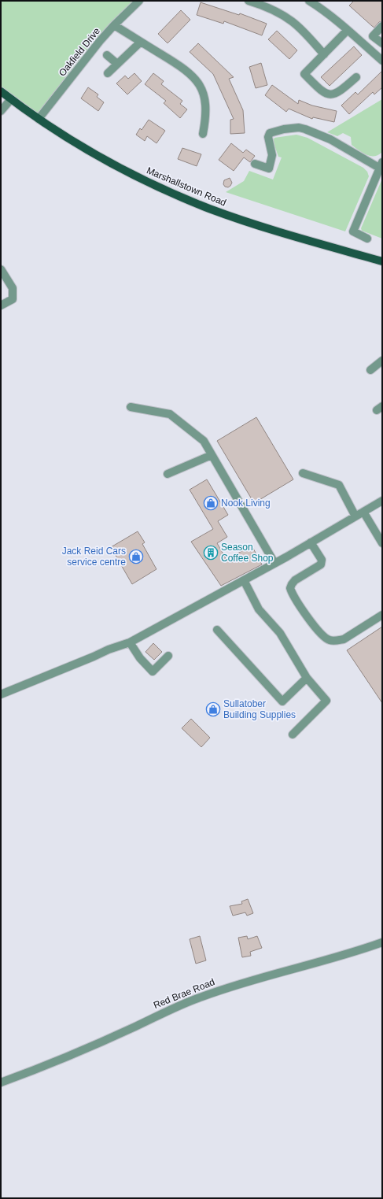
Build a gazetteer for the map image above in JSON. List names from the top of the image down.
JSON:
{
  "streets": {
    "main road": ["Marshallstown Road"],
    "street": ["Oakfield Drive", "Red Brae Road"]
  },
  "crossings": [
    ["Oakfield Drive", "Marshallstown Road"]
  ],
  "places": {
    "shop": ["Nook Living", "Jack Reid Cars service centre", "Sullatober Building Supplies"],
    "building": ["Season Coffee Shop"]
  }
}
